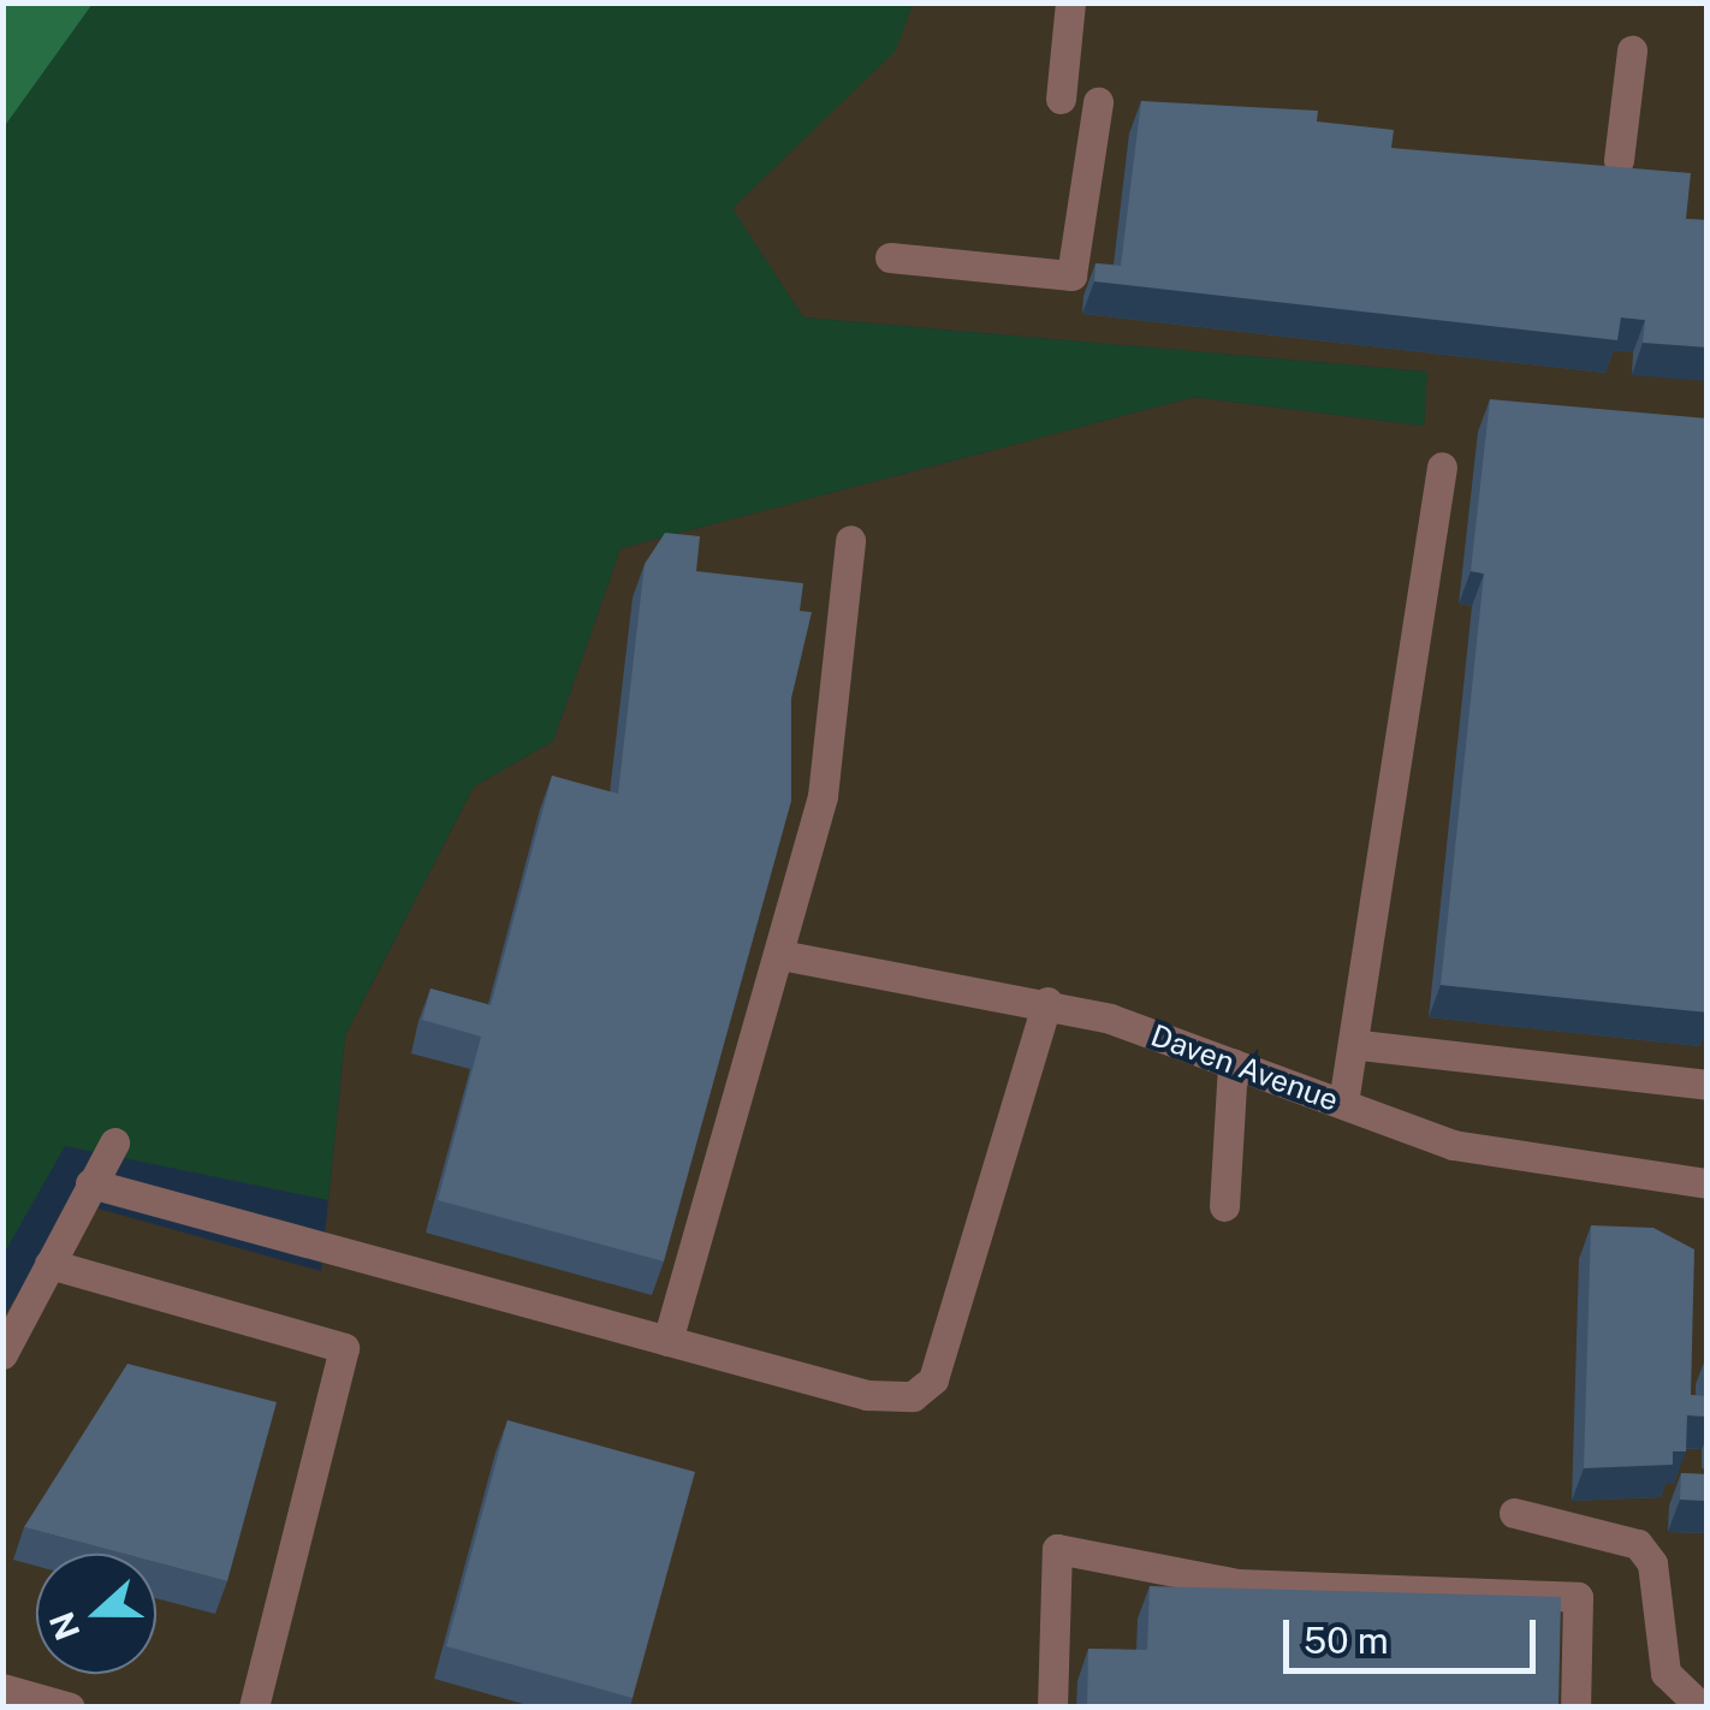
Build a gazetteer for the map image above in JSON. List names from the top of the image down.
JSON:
{
  "streets": {
    "street": ["Daven Avenue"]
  },
  "scale_bar": "50 m",
  "north": "left"
}
